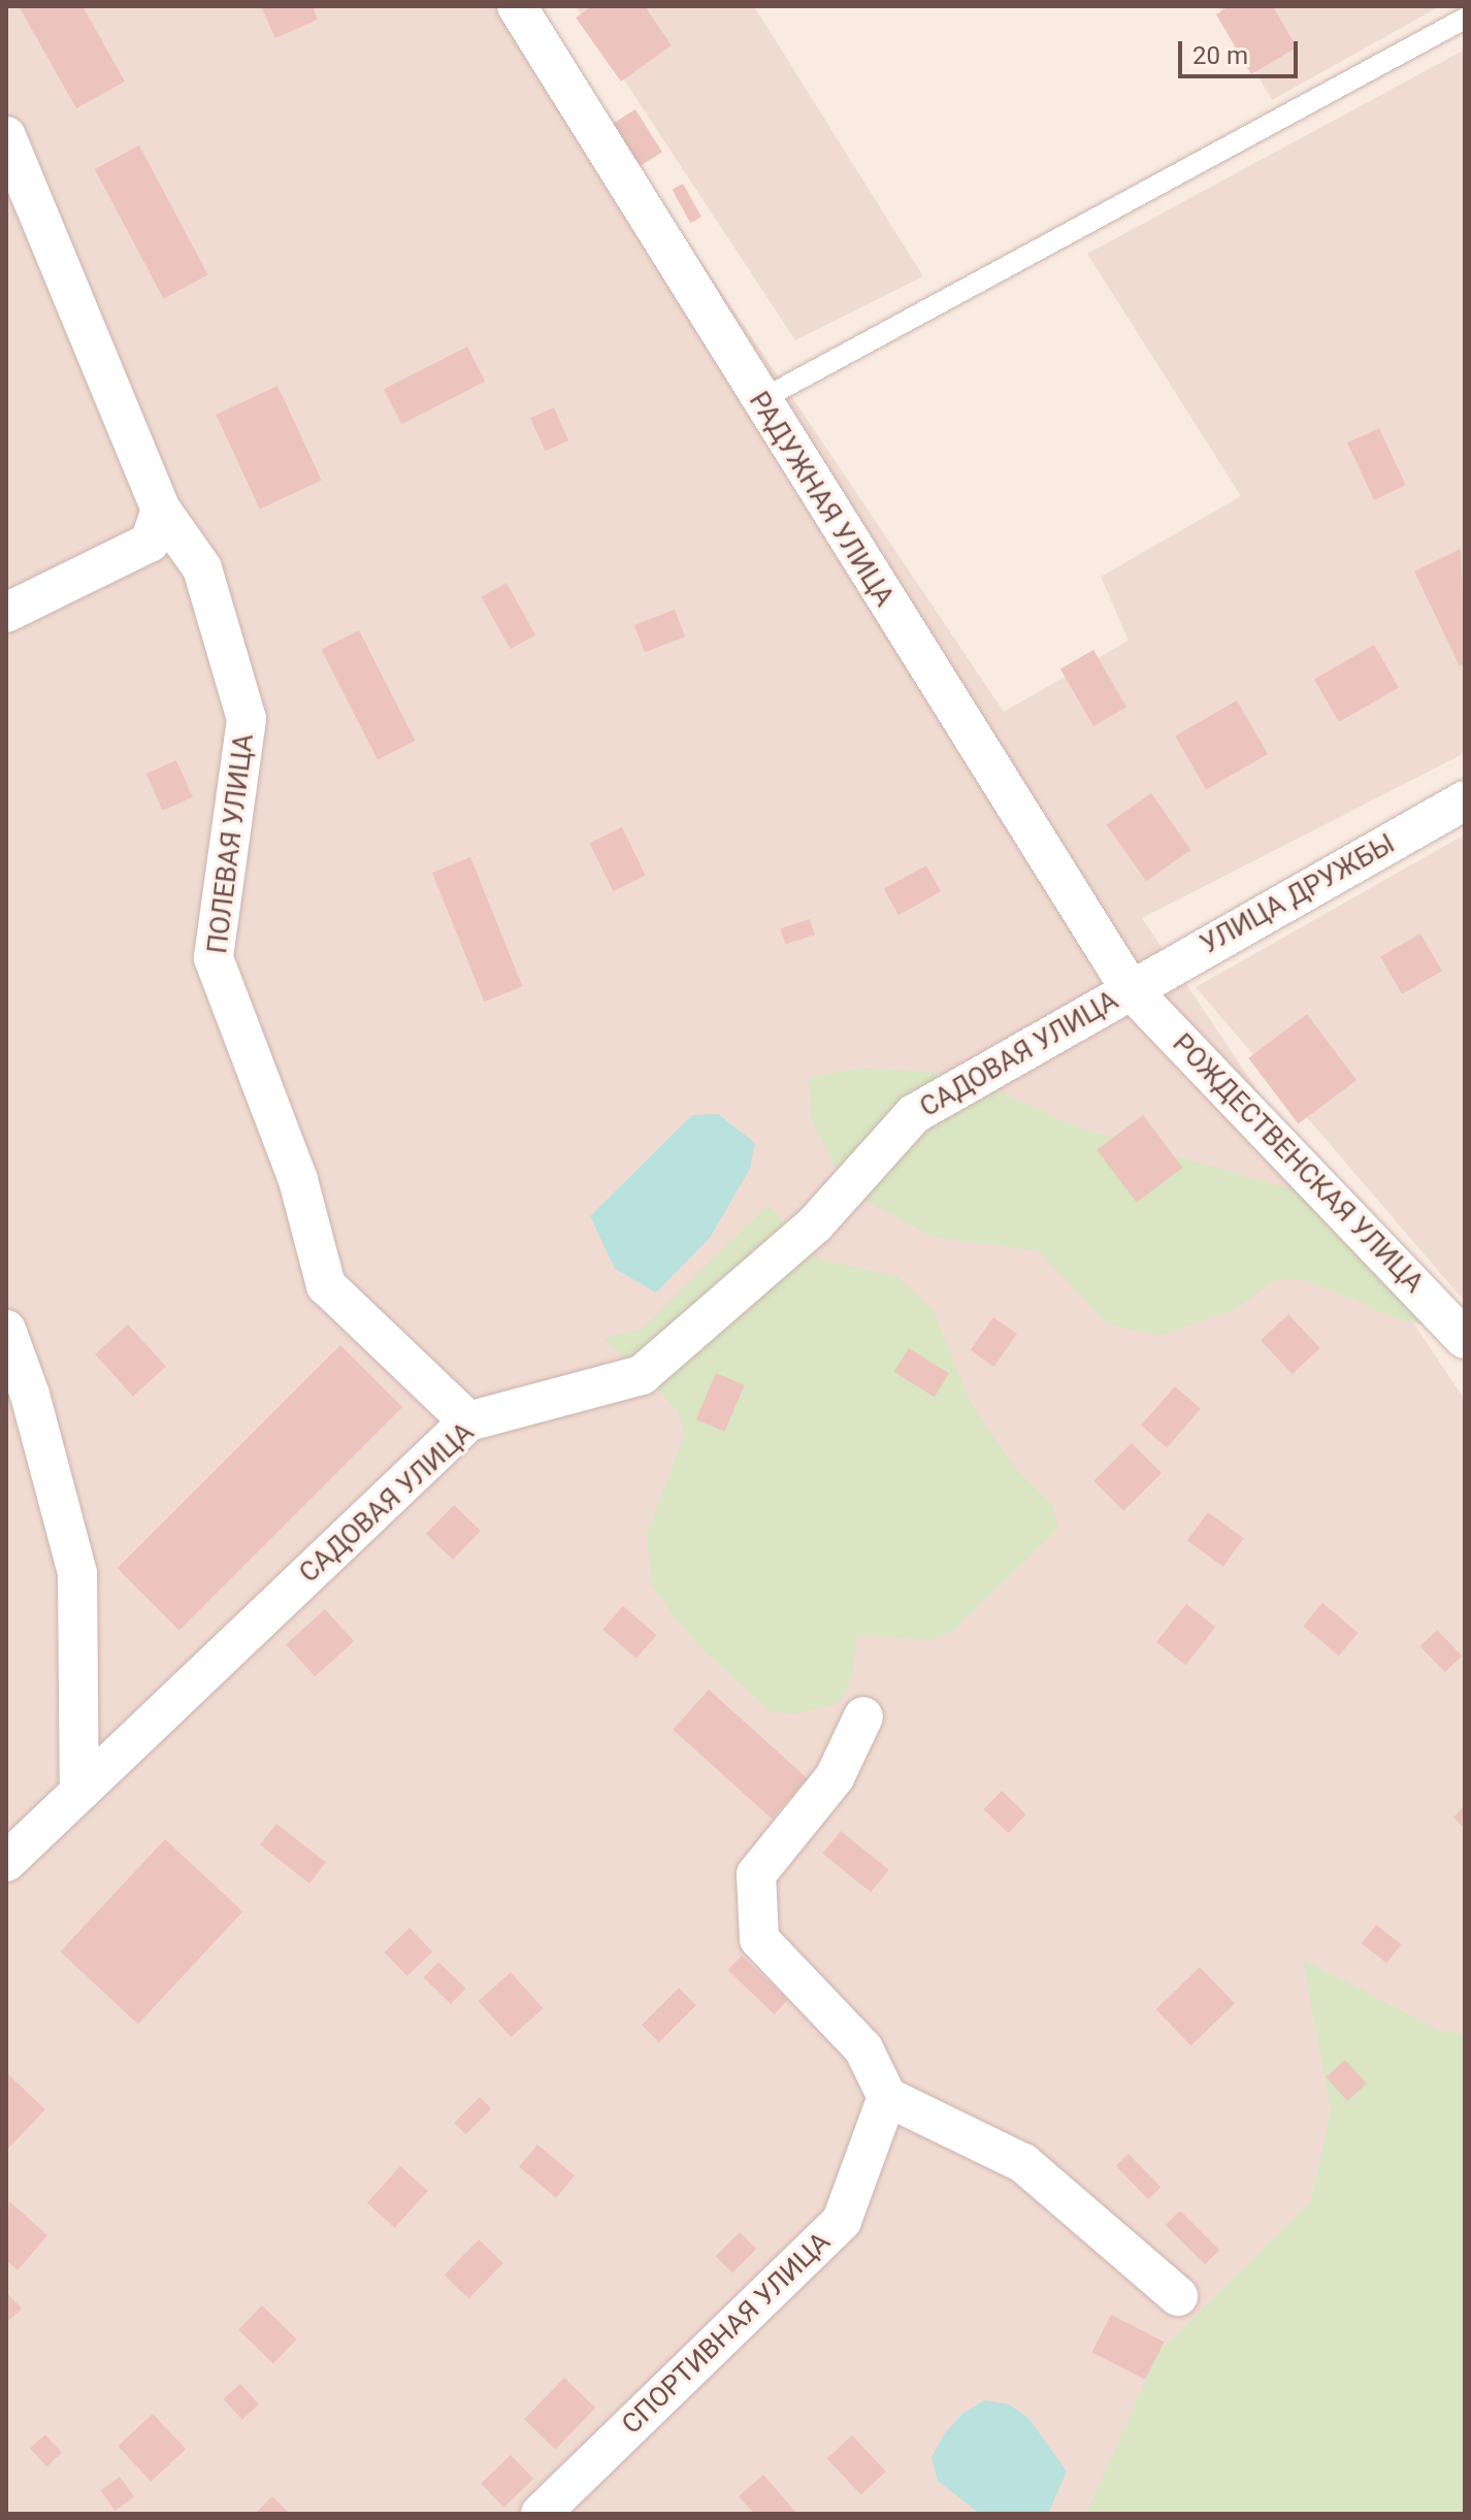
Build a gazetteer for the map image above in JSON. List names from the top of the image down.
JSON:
{
  "streets": {
    "street": [
      "РАДУЖНАЯ УЛИЦА",
      "ПОЛЕВАЯ УЛИЦА",
      "УЛИЦА ДРУЖБЫ",
      "САДОВАЯ УЛИЦА",
      "РОЖДЕСТВЕНСКАЯ УЛИЦА",
      "СПОРТИВНАЯ УЛИЦА"
    ]
  },
  "crossings": [
    ["РАДУЖНАЯ УЛИЦА", "УЛИЦА ДРУЖБЫ"],
    ["РАДУЖНАЯ УЛИЦА", "САДОВАЯ УЛИЦА"],
    ["РАДУЖНАЯ УЛИЦА", "РОЖДЕСТВЕНСКАЯ УЛИЦА"],
    ["ПОЛЕВАЯ УЛИЦА", "САДОВАЯ УЛИЦА"],
    ["УЛИЦА ДРУЖБЫ", "САДОВАЯ УЛИЦА"],
    ["УЛИЦА ДРУЖБЫ", "РОЖДЕСТВЕНСКАЯ УЛИЦА"],
    ["САДОВАЯ УЛИЦА", "РОЖДЕСТВЕНСКАЯ УЛИЦА"]
  ],
  "scale_bar": "20 m"
}
